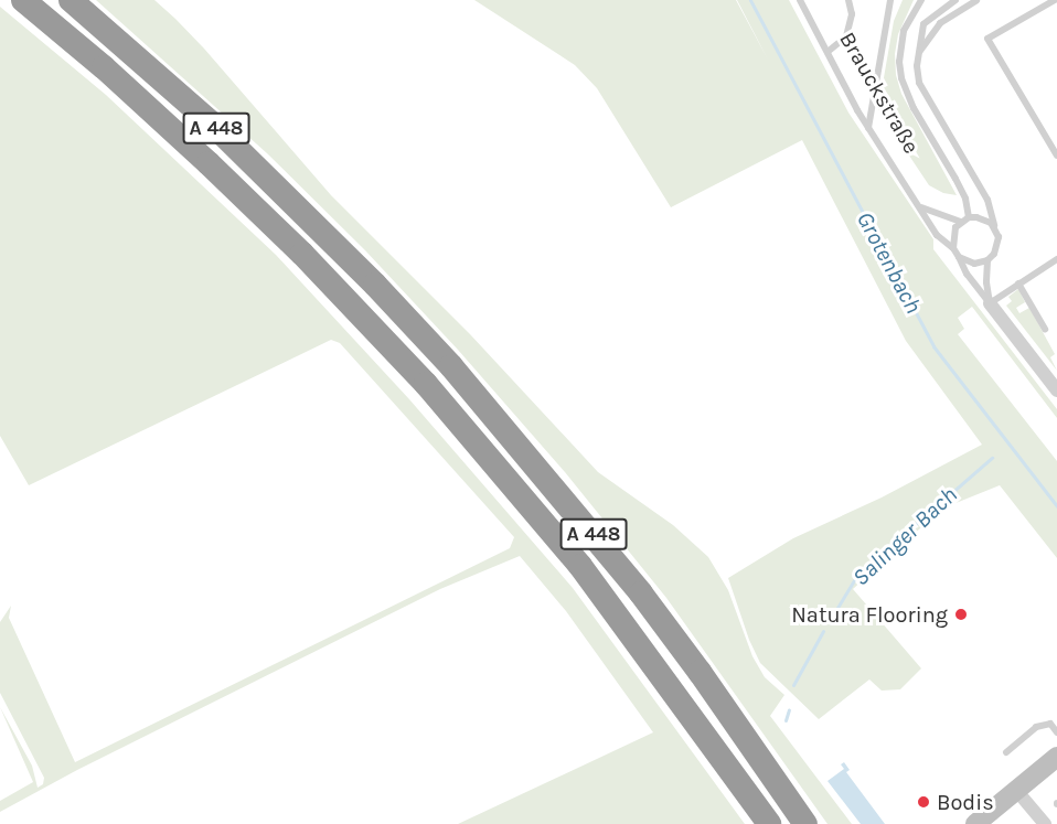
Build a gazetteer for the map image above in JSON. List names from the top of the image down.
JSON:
{
  "streets": {
    "highway": ["A 448"],
    "street": ["Brauckstraße"]
  },
  "water": ["Grotenbach", "Salinger Bach"],
  "places": ["Natura Flooring", "Bodis"]
}
